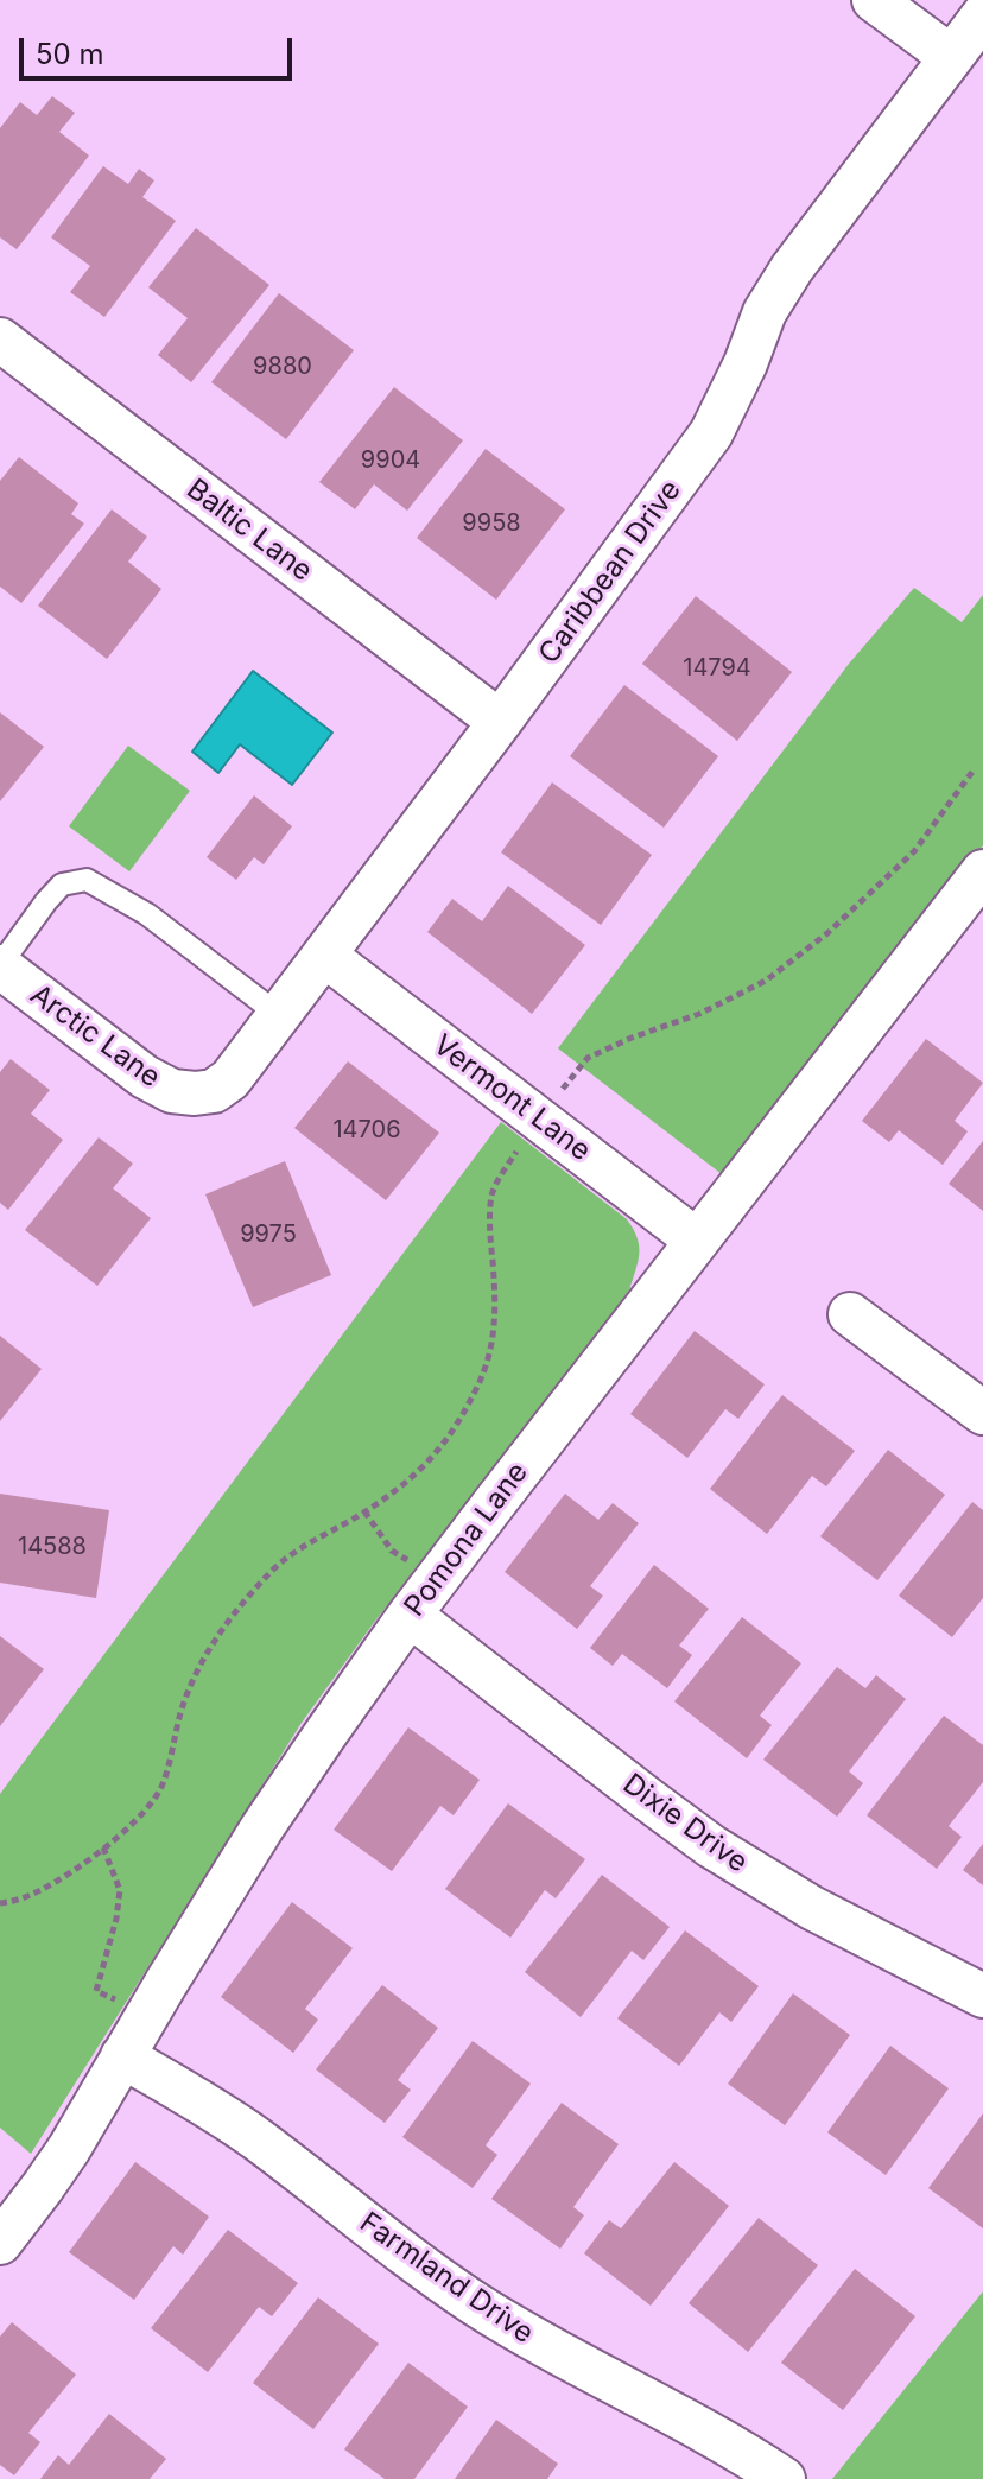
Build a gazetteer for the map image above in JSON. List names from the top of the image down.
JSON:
{
  "streets": {
    "street": [
      "Baltic Lane",
      "Caribbean Drive",
      "Arctic Lane",
      "Vermont Lane",
      "Pomona Lane",
      "Dixie Drive",
      "Farmland Drive"
    ]
  },
  "crossings": [
    ["Baltic Lane", "Caribbean Drive"],
    ["Caribbean Drive", "Arctic Lane"],
    ["Caribbean Drive", "Vermont Lane"],
    ["Vermont Lane", "Pomona Lane"],
    ["Pomona Lane", "Dixie Drive"],
    ["Pomona Lane", "Farmland Drive"]
  ],
  "house_numbers": [
    "9880",
    "9904",
    "9958",
    "14794",
    "14706",
    "9975",
    "14588"
  ],
  "scale_bar": "50 m"
}
